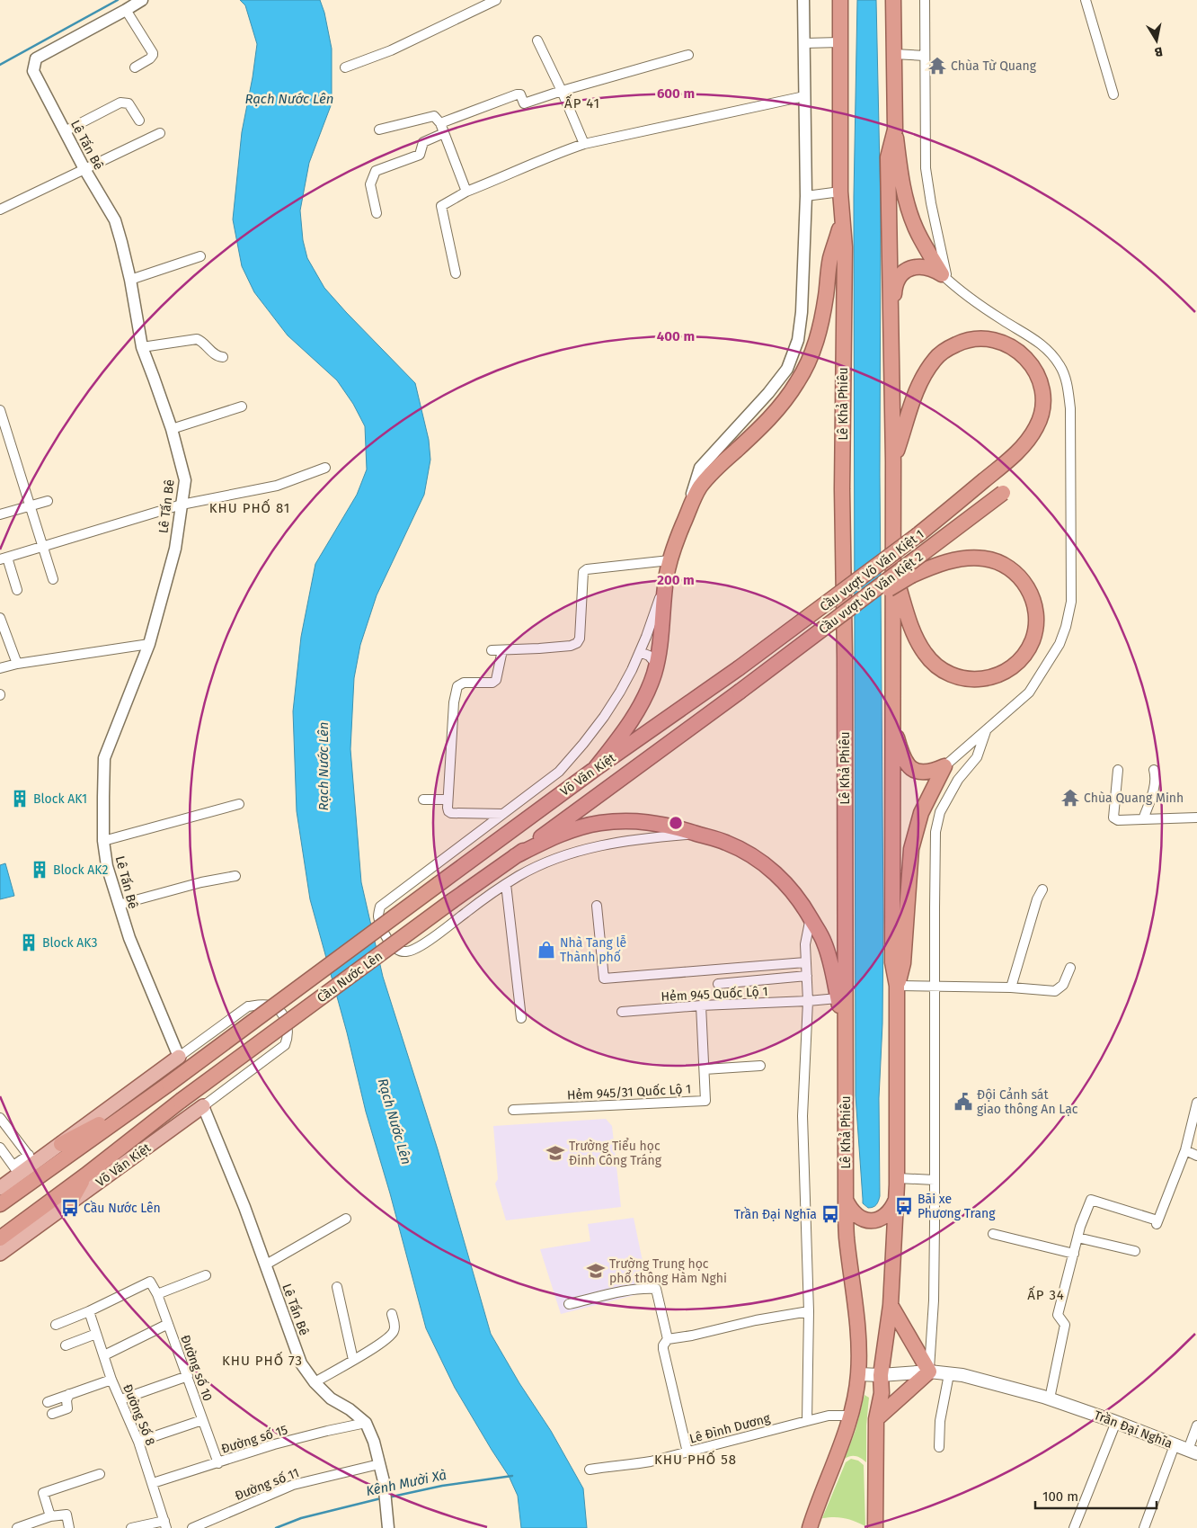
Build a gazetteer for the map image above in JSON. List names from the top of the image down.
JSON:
{
  "streets": {
    "highway": [
      "Lê Khả Phiêu",
      "Cầu vượt Võ Văn Kiệt 1",
      "Cầu vượt Võ Văn Kiệt 2",
      "Võ Văn Kiệt",
      "Cầu Nước Lên"
    ],
    "main road": ["Trần Đại Nghĩa"],
    "street": [
      "Lê Tấn Bê",
      "Hẻm 945 Quốc Lộ 1",
      "Hẻm 945/31 Quốc Lộ 1",
      "Đường số 10",
      "Đường Số 8",
      "Lê Đình Dương",
      "Đường số 15",
      "Đường số 11"
    ]
  },
  "crossings": [
    ["Lê Tấn Bê", "Võ Văn Kiệt"],
    ["Lê Tấn Bê", "Đường số 15"],
    ["Lê Tấn Bê", "Đường số 11"],
    ["Lê Khả Phiêu", "Lê Đình Dương"],
    ["Lê Khả Phiêu", "Trần Đại Nghĩa"],
    ["Cầu vượt Võ Văn Kiệt 1", "Võ Văn Kiệt"],
    ["Cầu vượt Võ Văn Kiệt 2", "Võ Văn Kiệt"],
    ["Võ Văn Kiệt", "Cầu Nước Lên"],
    ["Hẻm 945 Quốc Lộ 1", "Hẻm 945/31 Quốc Lộ 1"],
    ["Đường số 10", "Đường Số 8"],
    ["Đường số 10", "Đường số 15"],
    ["Đường Số 8", "Đường số 15"]
  ],
  "districts": [
    "ẤP 41",
    "KHU PHỐ 81",
    "ẤP 34",
    "KHU PHỐ 73",
    "KHU PHỐ 58"
  ],
  "water": ["Rạch Nước Lên", "Kênh Mười Xà"],
  "places": {
    "temple": ["Chùa Từ Quang", "Chùa Quang Minh"],
    "building": ["Block AK1", "Block AK2", "Block AK3"],
    "shop": ["Nhà Tang lễ Thành phố"],
    "public building": ["Đội Cảnh sát giao thông An Lạc"],
    "school or university": ["Trường Tiểu học Đinh Công Tráng", "Trường Trung học phổ thông Hàm Nghi"],
    "bus stop": ["Bãi xe Phương Trang", "Cầu Nước Lên", "Trần Đại Nghĩa"]
  },
  "scale_bar": "100 m",
  "north": "bottom",
  "rings": ["600 m", "400 m", "200 m"]
}
